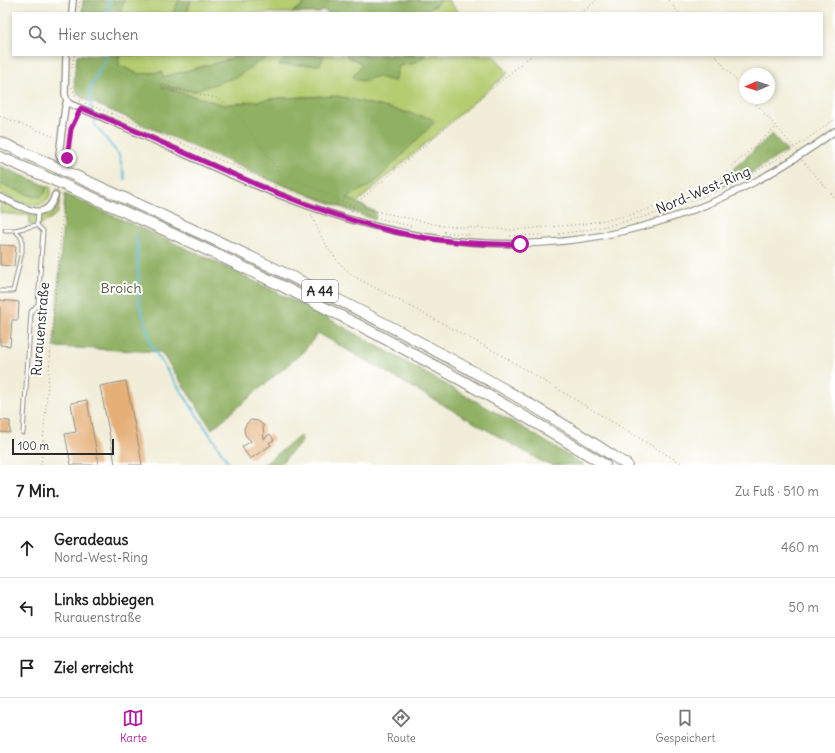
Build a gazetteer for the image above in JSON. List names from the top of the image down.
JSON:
{
  "streets": {
    "highway": ["A 44"],
    "street": ["Nord-West-Ring"],
    "path": ["Rurauenstraße"]
  },
  "parks": ["Broich"],
  "scale_bar": "100 m",
  "north": "left",
  "page": {
    "search": "Hier suchen",
    "scale": "100 m",
    "heading": ["7 Min.", "Zu Fuß · 510 m"],
    "list": [
      ["Geradeaus", "Nord-West-Ring", "460 m"],
      ["Links abbiegen", "Rurauenstraße", "50 m"],
      "Ziel erreicht"
    ],
    "nav": ["Karte", "Route", "Gespeichert"]
  }
}
